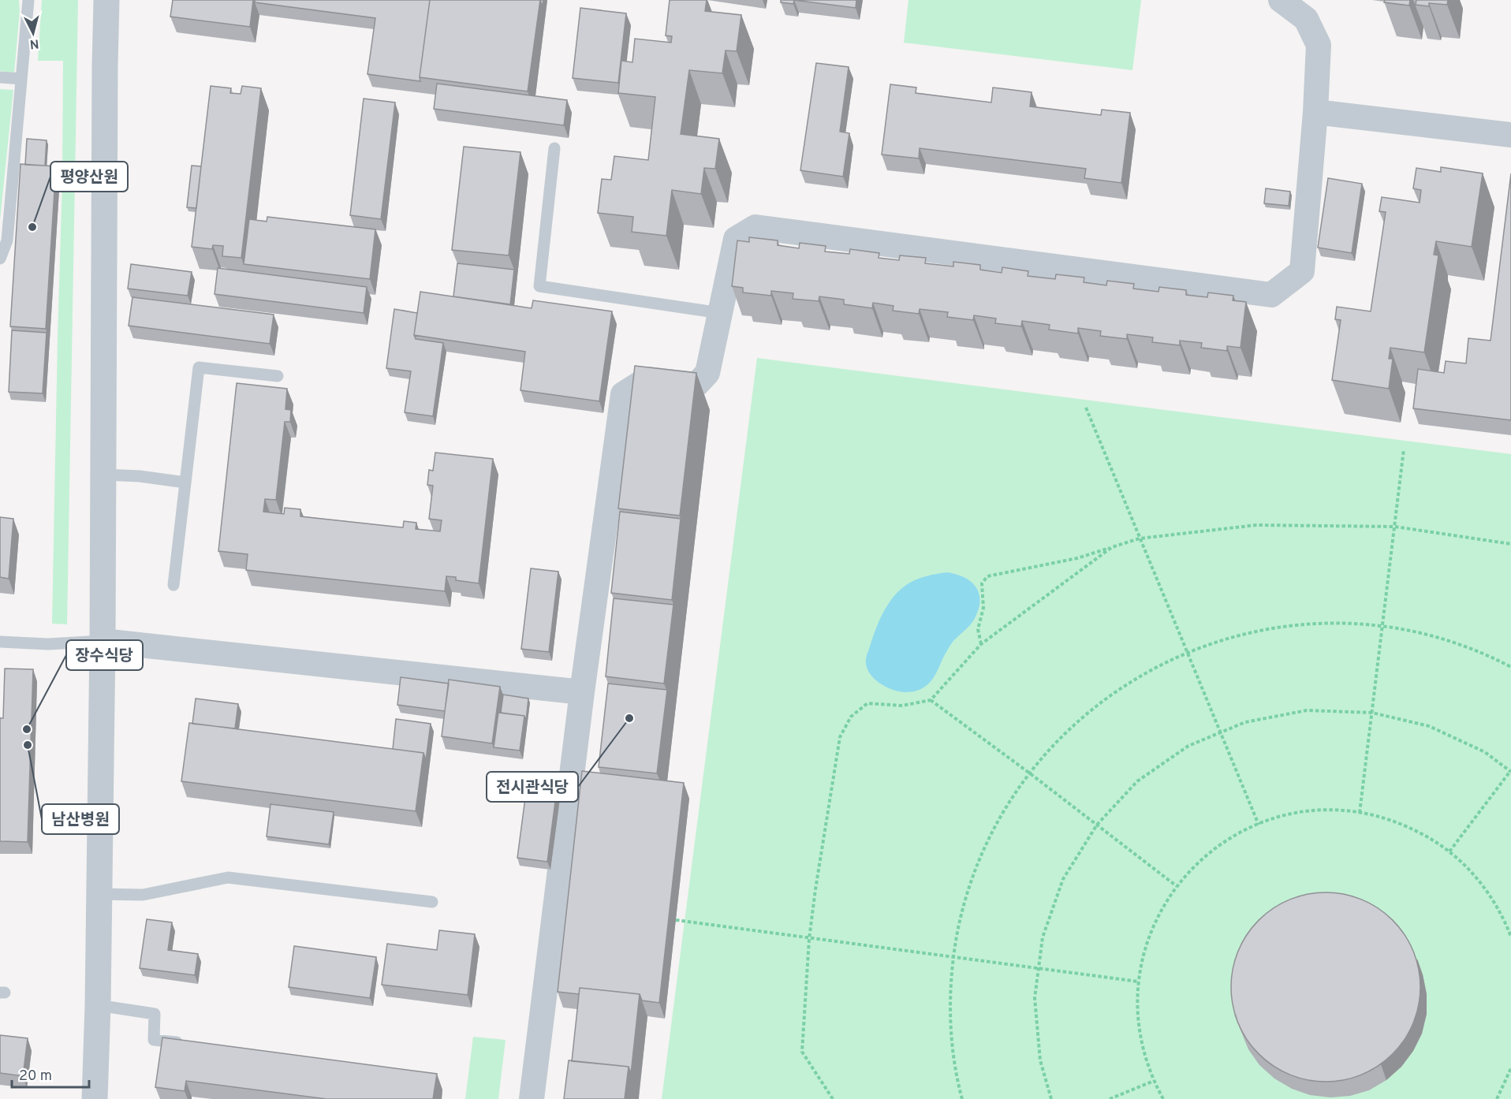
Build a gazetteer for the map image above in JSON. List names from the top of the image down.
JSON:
{
  "places": [
    "평양산원",
    "전시관식당",
    "장수식당",
    "남산병원"
  ],
  "scale_bar": "20 m",
  "north": "bottom"
}
